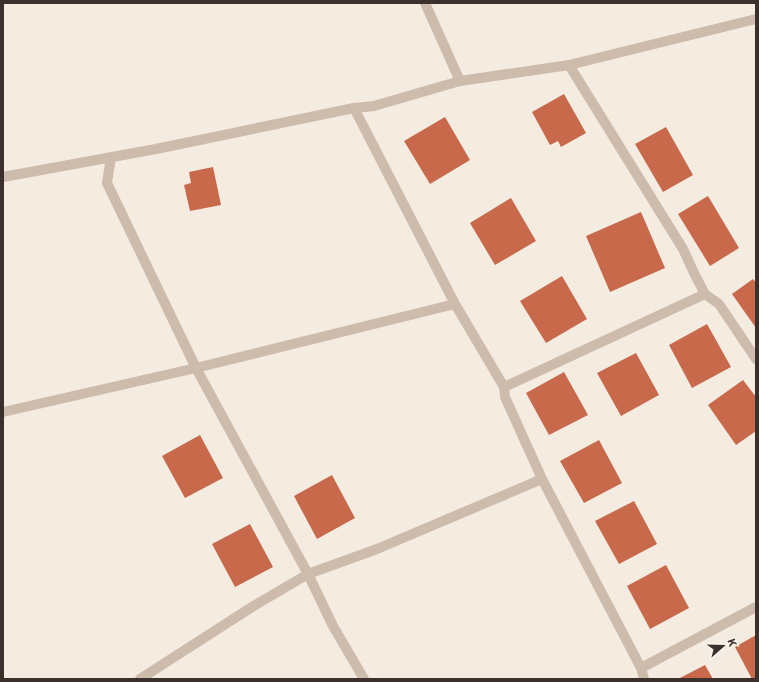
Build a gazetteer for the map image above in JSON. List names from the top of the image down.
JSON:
{
  "north": "right"
}
